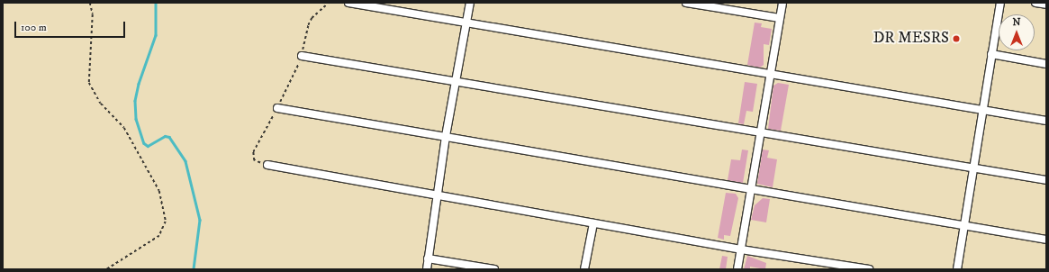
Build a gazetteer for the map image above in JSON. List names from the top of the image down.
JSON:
{
  "places": ["DR MESRS"],
  "scale_bar": "100 m",
  "north": "top"
}
